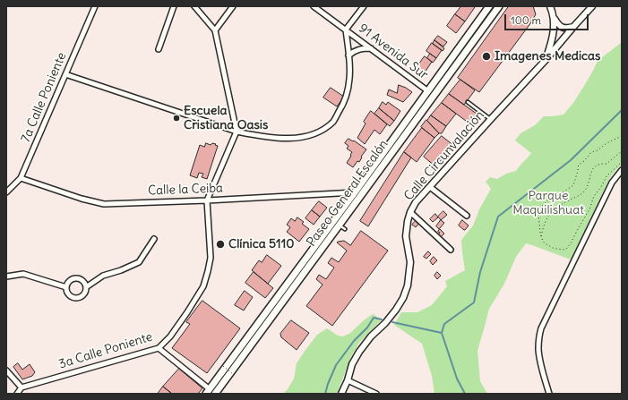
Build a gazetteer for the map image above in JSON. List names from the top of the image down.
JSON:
{
  "streets": {
    "main road": ["Paseo General Escalón"],
    "street": [
      "91 Avenida Sur",
      "7a Calle Poniente",
      "Calle Circunvalación",
      "Calle la Ceiba",
      "3a Calle Poniente"
    ]
  },
  "crossings": [
    ["91 Avenida Sur", "Paseo General Escalón"],
    ["7a Calle Poniente", "Calle la Ceiba"],
    ["Calle la Ceiba", "Paseo General Escalón"],
    ["Calle la Ceiba", "3a Calle Poniente"]
  ],
  "parks": ["Parque Maquilishuat"],
  "places": ["Imagenes Medicas", "Escuela Cristiana Oasis", "Clínica 5110"],
  "scale_bar": "100 m"
}
